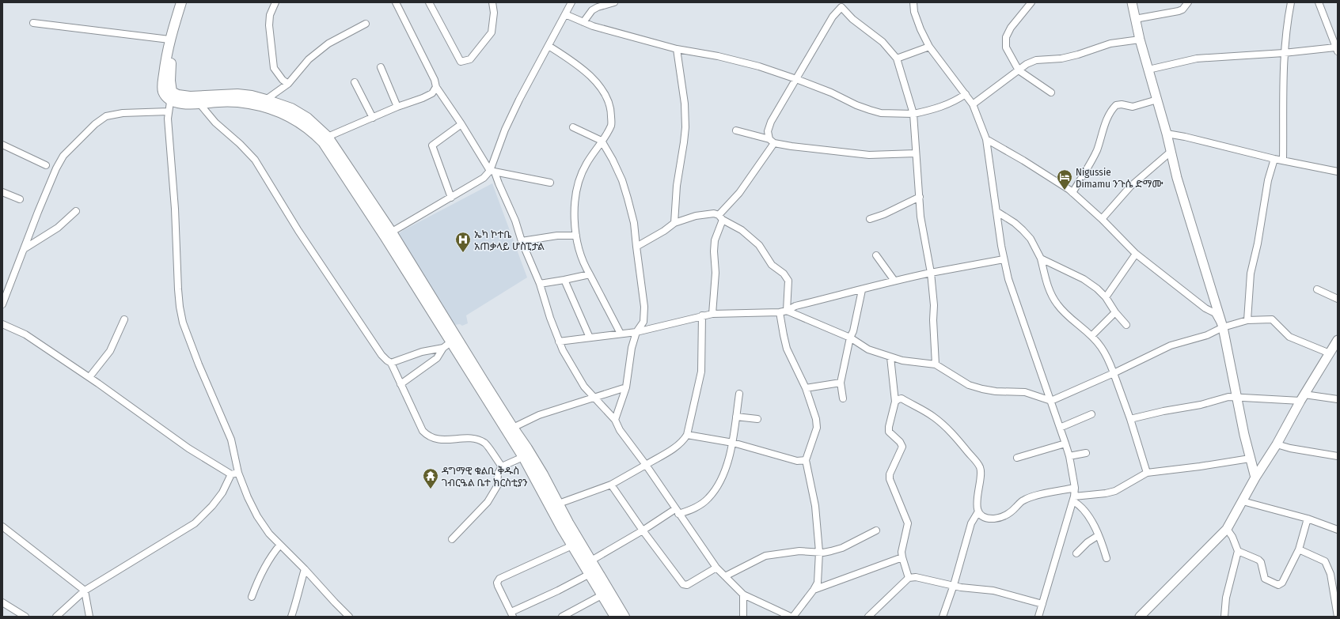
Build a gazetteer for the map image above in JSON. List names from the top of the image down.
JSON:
{
  "places": {
    "hotel": ["Nigussie Dimamu ንጉሴ ድማሙ"],
    "hospital": ["ኤካ ኮተቤ አጠቃላይ ሆስፒታል"],
    "temple": ["ዳግማዊ ቁልቢ ቅዱስ ገብርዔል ቤተ ክርስቲያን"]
  }
}
